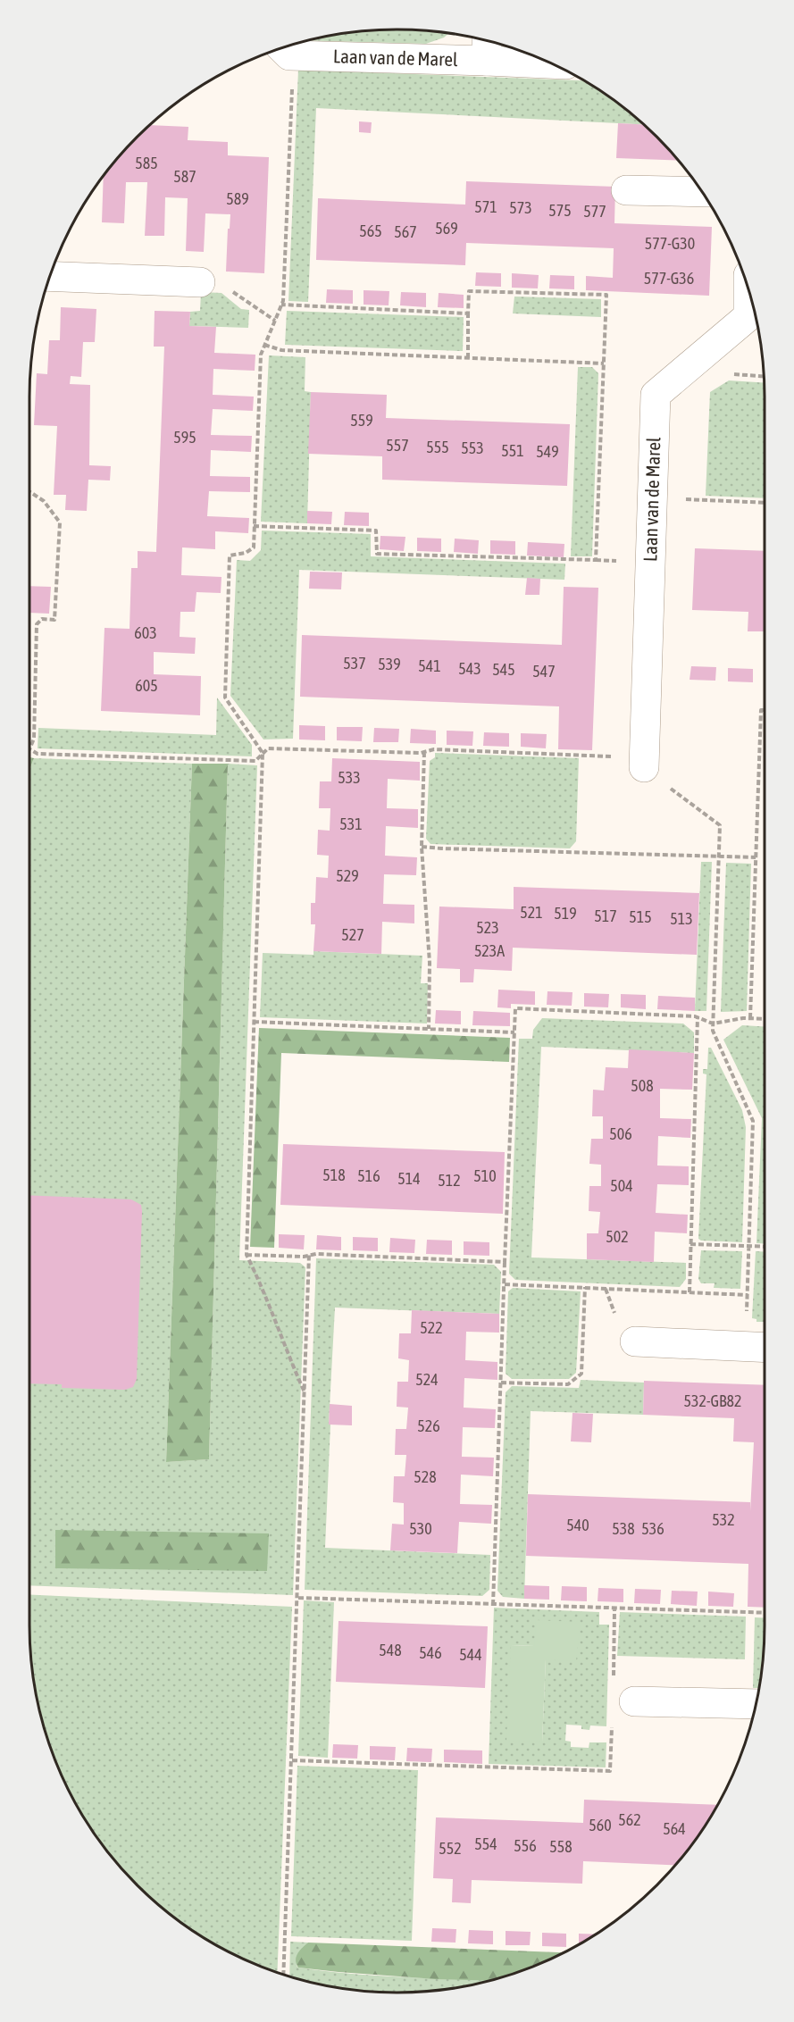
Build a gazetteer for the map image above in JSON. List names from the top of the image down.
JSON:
{
  "streets": {
    "street": ["Laan van de Marel"]
  },
  "house_numbers": [
    "585",
    "587",
    "589",
    "571",
    "573",
    "575",
    "577",
    "569",
    "565",
    "567",
    "577-G30",
    "577-G36",
    "559",
    "595",
    "557",
    "555",
    "553",
    "551",
    "549",
    "603",
    "537",
    "539",
    "541",
    "543",
    "545",
    "547",
    "605",
    "533",
    "531",
    "529",
    "521",
    "519",
    "517",
    "515",
    "513",
    "523",
    "527",
    "523A",
    "508",
    "506",
    "518",
    "516",
    "510",
    "514",
    "512",
    "504",
    "502",
    "522",
    "524",
    "532-GB82",
    "526",
    "528",
    "532",
    "540",
    "530",
    "538",
    "536",
    "548",
    "546",
    "544",
    "562",
    "560",
    "564",
    "554",
    "556",
    "558",
    "552"
  ]
}
